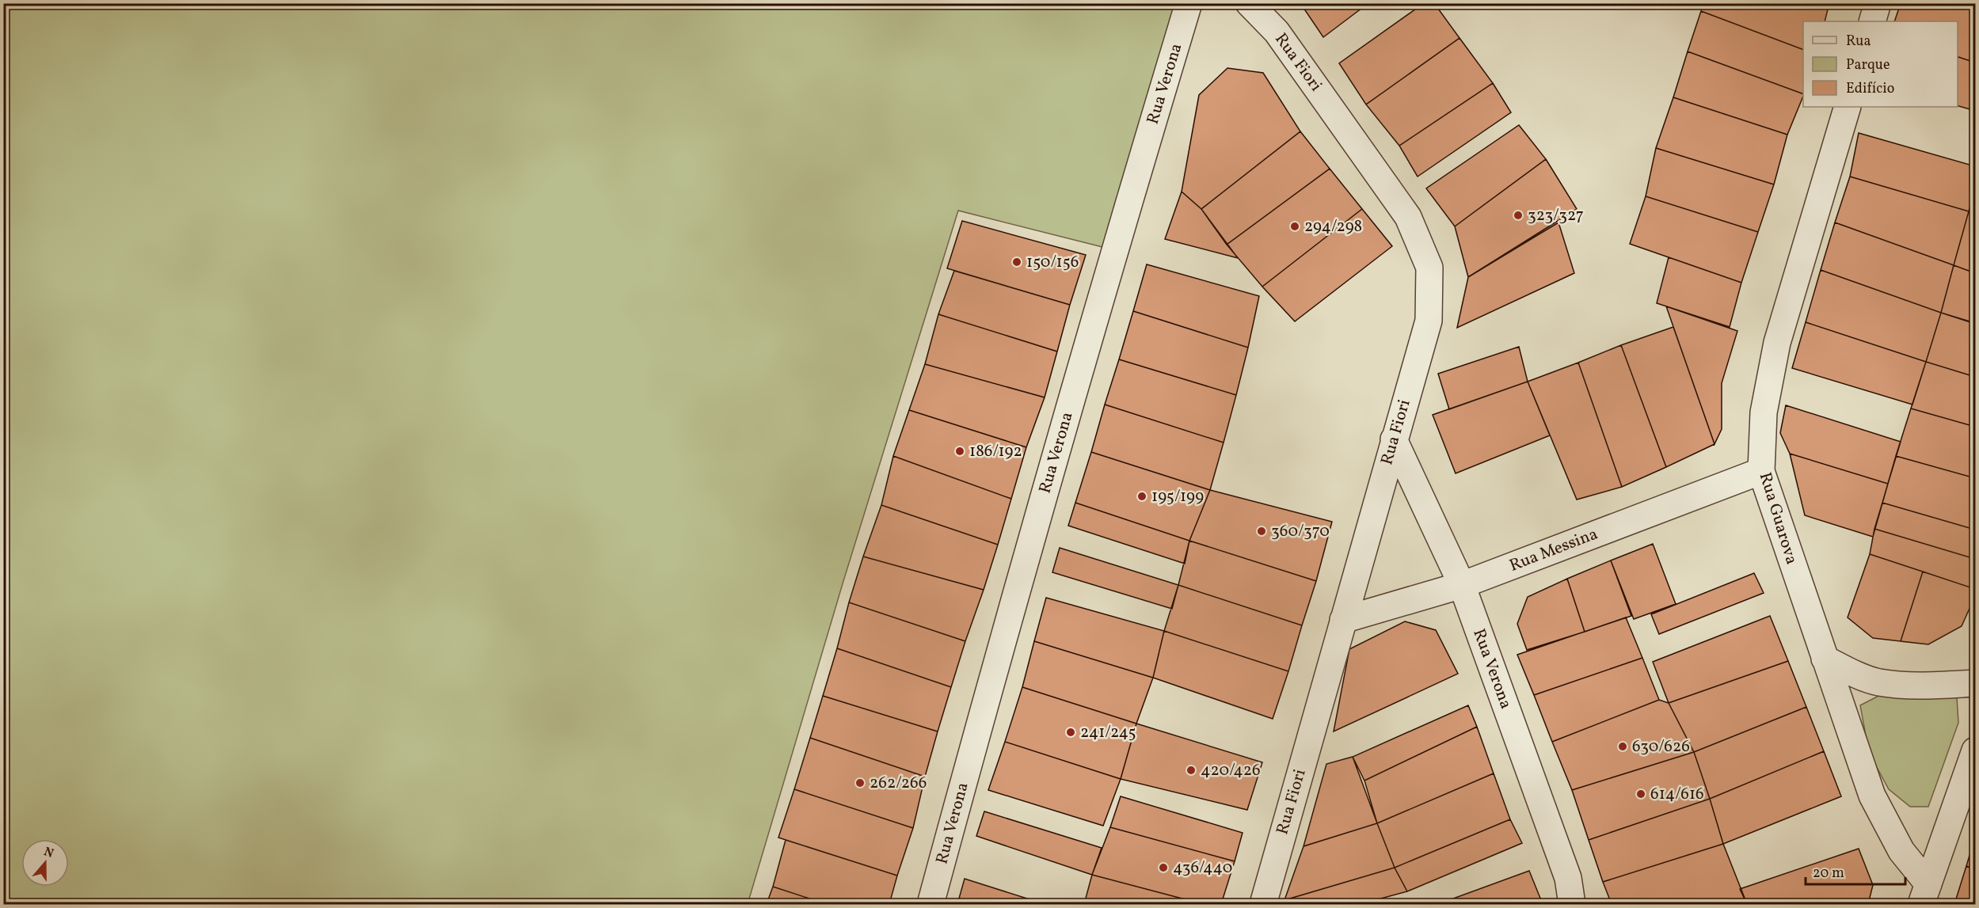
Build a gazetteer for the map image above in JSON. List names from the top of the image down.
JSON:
{
  "streets": {
    "street": [
      "Rua Fiori",
      "Rua Verona",
      "Rua Guarova",
      "Rua Messina"
    ]
  },
  "crossings": [
    ["Rua Fiori", "Rua Verona"],
    ["Rua Fiori", "Rua Messina"],
    ["Rua Verona", "Rua Messina"],
    ["Rua Guarova", "Rua Messina"]
  ],
  "places": [
    "323/327",
    "294/298",
    "150/156",
    "186/192",
    "195/199",
    "360/370",
    "241/245",
    "630/626",
    "420/426",
    "262/266",
    "614/616",
    "436/440"
  ],
  "legend": ["Rua", "Parque", "Edifício"],
  "scale_bar": "20 m",
  "north": "top"
}
